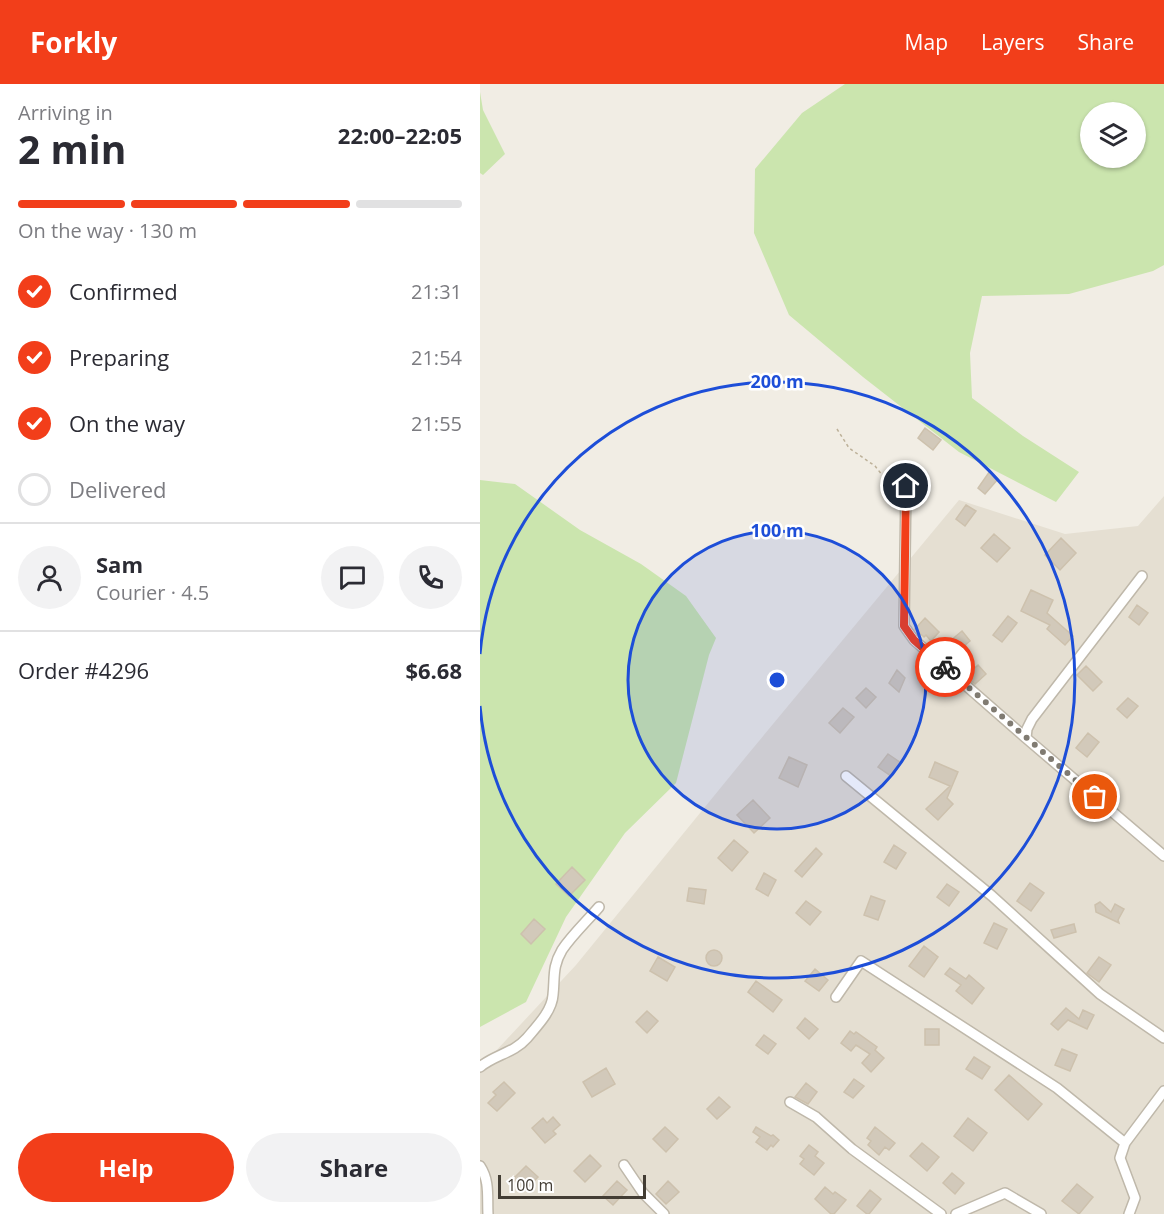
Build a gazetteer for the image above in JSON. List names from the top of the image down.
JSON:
{
  "scale_bar": "100 m",
  "page": {
    "header": "Forkly",
    "nav": ["Map", "Layers", "Share"],
    "heading": ["2 min", "Arriving in", "22:00–22:05"],
    "panel": [
      "Sam",
      "Courier · 4.5",
      "Order #4296",
      "$6.68"
    ],
    "bar": "On the way · 130 m",
    "list": [
      ["Confirmed", "21:31"],
      ["Preparing", "21:54"],
      ["On the way", "21:55"],
      "Delivered"
    ],
    "buttons": ["Help", "Share"],
    "scale": "100 m"
  },
  "rings": ["200 m", "100 m"]
}
